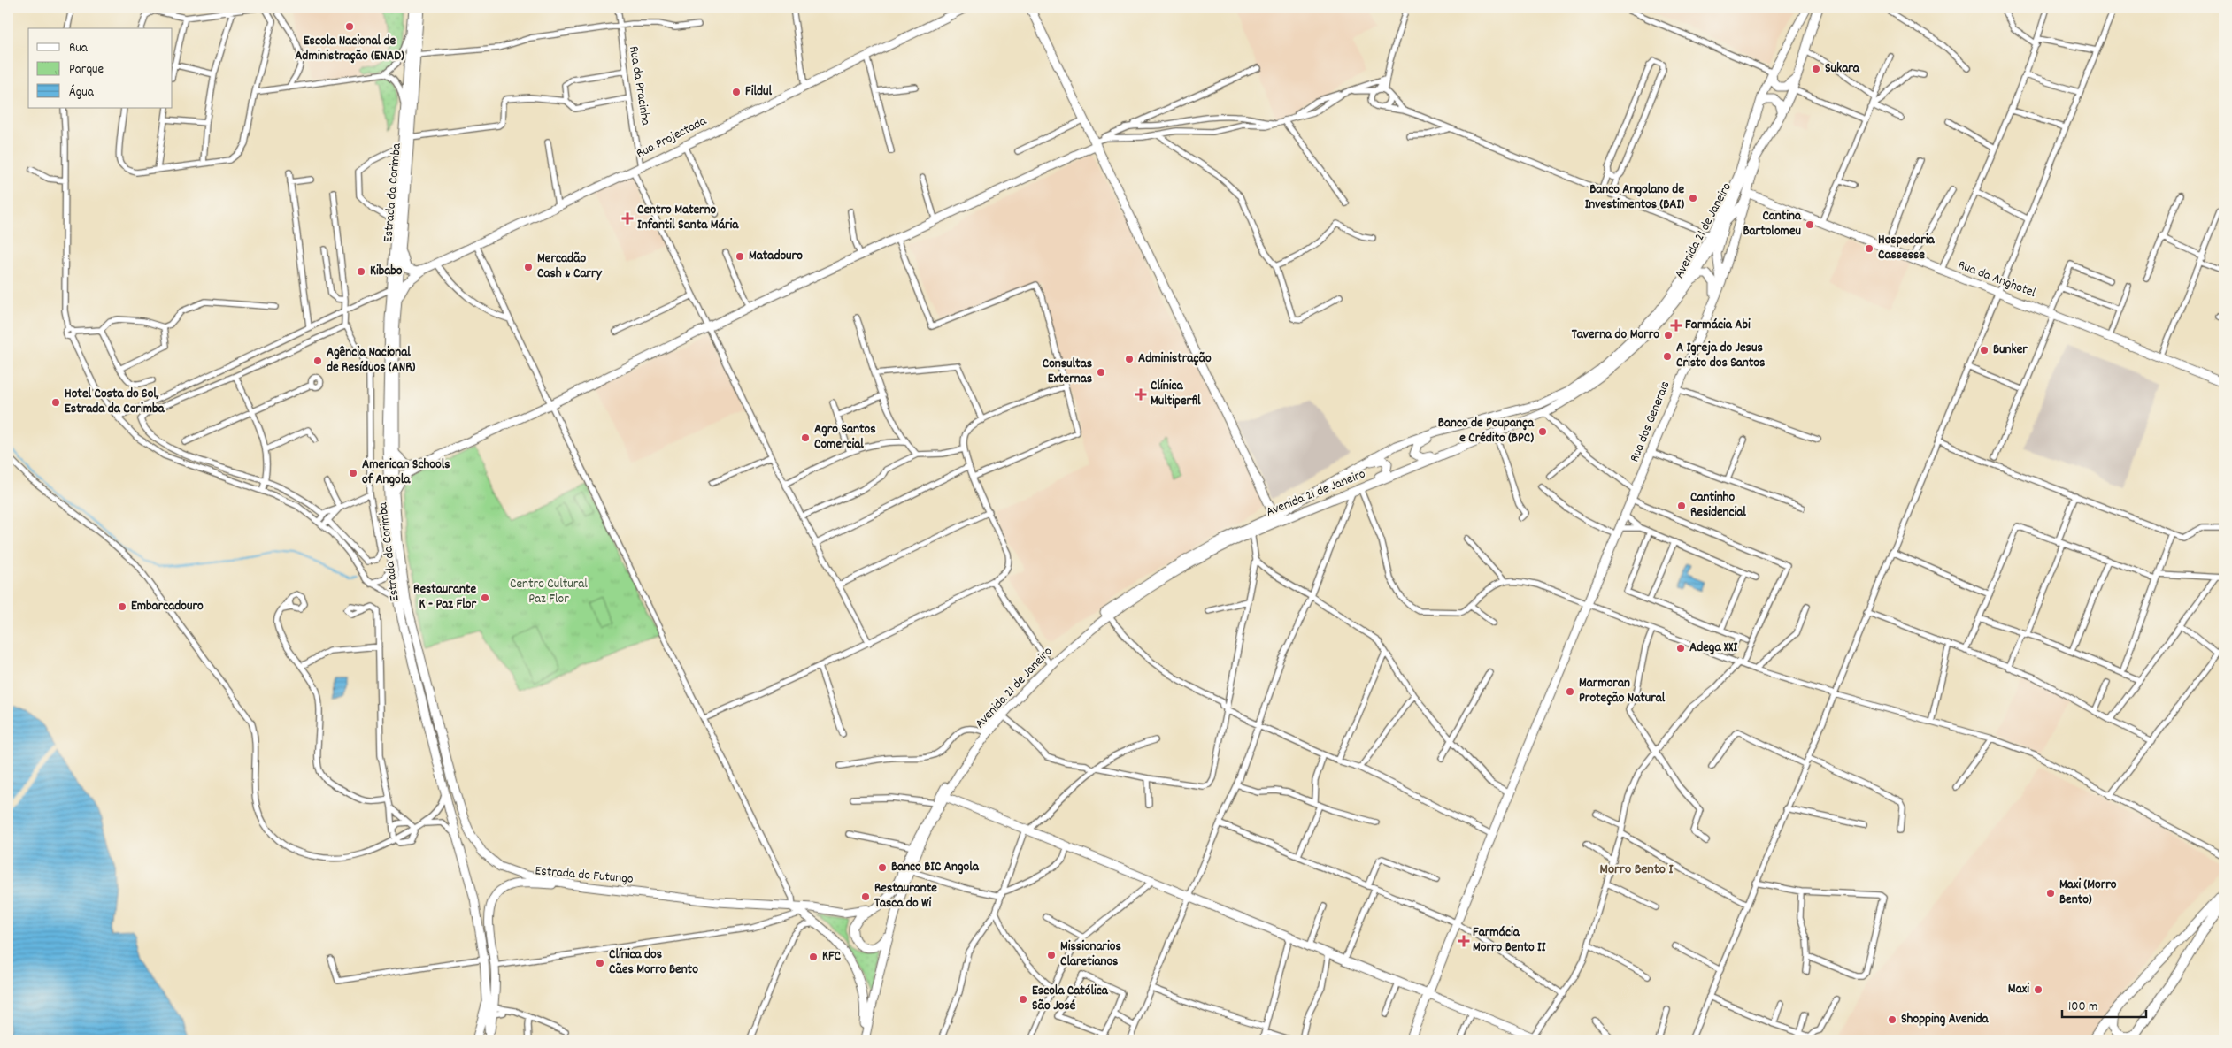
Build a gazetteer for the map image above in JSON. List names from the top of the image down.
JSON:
{
  "streets": {
    "main road": [
      "Rua Projectada",
      "Estrada da Corimba",
      "Avenida 21 de Janeiro",
      "Rua da Anghotel",
      "Rua dos Generais",
      "Estrada do Futungo"
    ],
    "street": ["Rua da Pracinha"]
  },
  "crossings": [
    ["Rua da Pracinha", "Rua Projectada"],
    ["Rua Projectada", "Estrada da Corimba"],
    ["Estrada da Corimba", "Estrada do Futungo"],
    ["Avenida 21 de Janeiro", "Rua dos Generais"],
    ["Avenida 21 de Janeiro", "Estrada do Futungo"],
    ["Rua da Anghotel", "Rua dos Generais"]
  ],
  "districts": ["Morro Bento I"],
  "parks": ["Centro Cultural Paz Flor"],
  "places": {
    "other": [
      "Escola Nacional de Administração (ENAD)",
      "Sukara",
      "Fildul",
      "Banco Angolano de Investimentos (BAI)",
      "Cantina Bartolomeu",
      "Hospedaria Cassesse",
      "Matadouro",
      "Mercadão Cash & Carry",
      "Kibabo",
      "Taverna do Morro",
      "Bunker",
      "A Igreja do Jesus Cristo dos Santos",
      "Administração",
      "Agência Nacional de Resíduos (ANR)",
      "Consultas Externas",
      "Hotel Costa do Sol, Estrada da Corimba",
      "Banco de Poupança e Crédito (BPC)",
      "Agro Santos Comercial",
      "American Schools of Angola",
      "Cantinho Residencial",
      "Restaurante K - Paz Flor",
      "Embarcadouro",
      "Adega XXI",
      "Marmoran Proteção Natural",
      "Banco BIC Angola",
      "Maxi (Morro Bento)",
      "Restaurante Tasca do Wi",
      "Missionarios Claretianos",
      "KFC",
      "Clínica dos Cães Morro Bento",
      "Maxi",
      "Escola Católica São José",
      "Shopping Avenida"
    ],
    "health": [
      "Centro Materno Infantil Santa Mária",
      "Farmácia Abi",
      "Clínica Multiperfil",
      "Farmácia Morro Bento II"
    ]
  },
  "legend": ["Rua", "Parque", "Água"],
  "scale_bar": "100 m"
}
